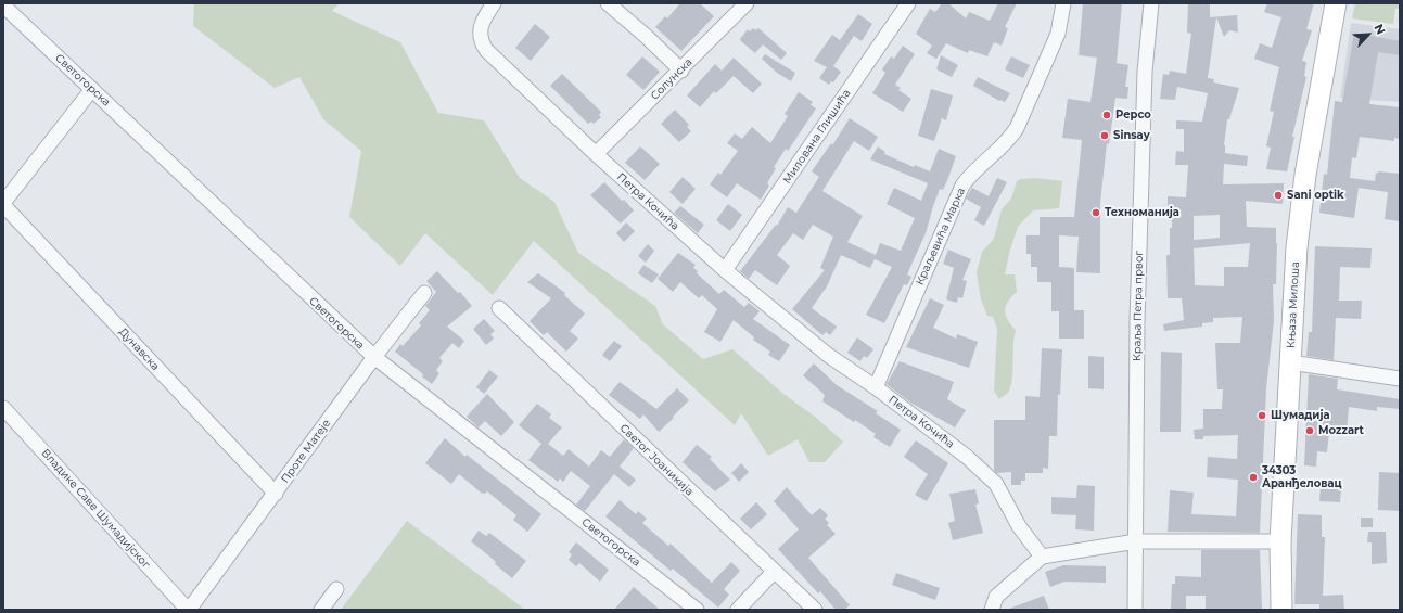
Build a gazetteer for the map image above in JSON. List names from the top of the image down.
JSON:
{
  "streets": {
    "street": [
      "Солунска",
      "Светогорска",
      "Милована Глишића",
      "Петра Кочића",
      "Краљевића Марка",
      "Књаза Милоша",
      "Краља Петра првог",
      "Дунавска",
      "Проте Матеје",
      "Светог Јоаникија",
      "Владике Саве Шумадијског"
    ]
  },
  "crossings": [
    ["Солунска", "Петра Кочића"],
    ["Светогорска", "Проте Матеје"],
    ["Милована Глишића", "Петра Кочића"],
    ["Петра Кочића", "Краљевића Марка"],
    ["Дунавска", "Проте Матеје"],
    ["Проте Матеје", "Владике Саве Шумадијског"]
  ],
  "places": [
    "Pepco",
    "Sinsay",
    "Sani optik",
    "Техноманија",
    "Шумадија",
    "Mozzart",
    "34303 Аранђеловац"
  ],
  "north": "top right"
}
